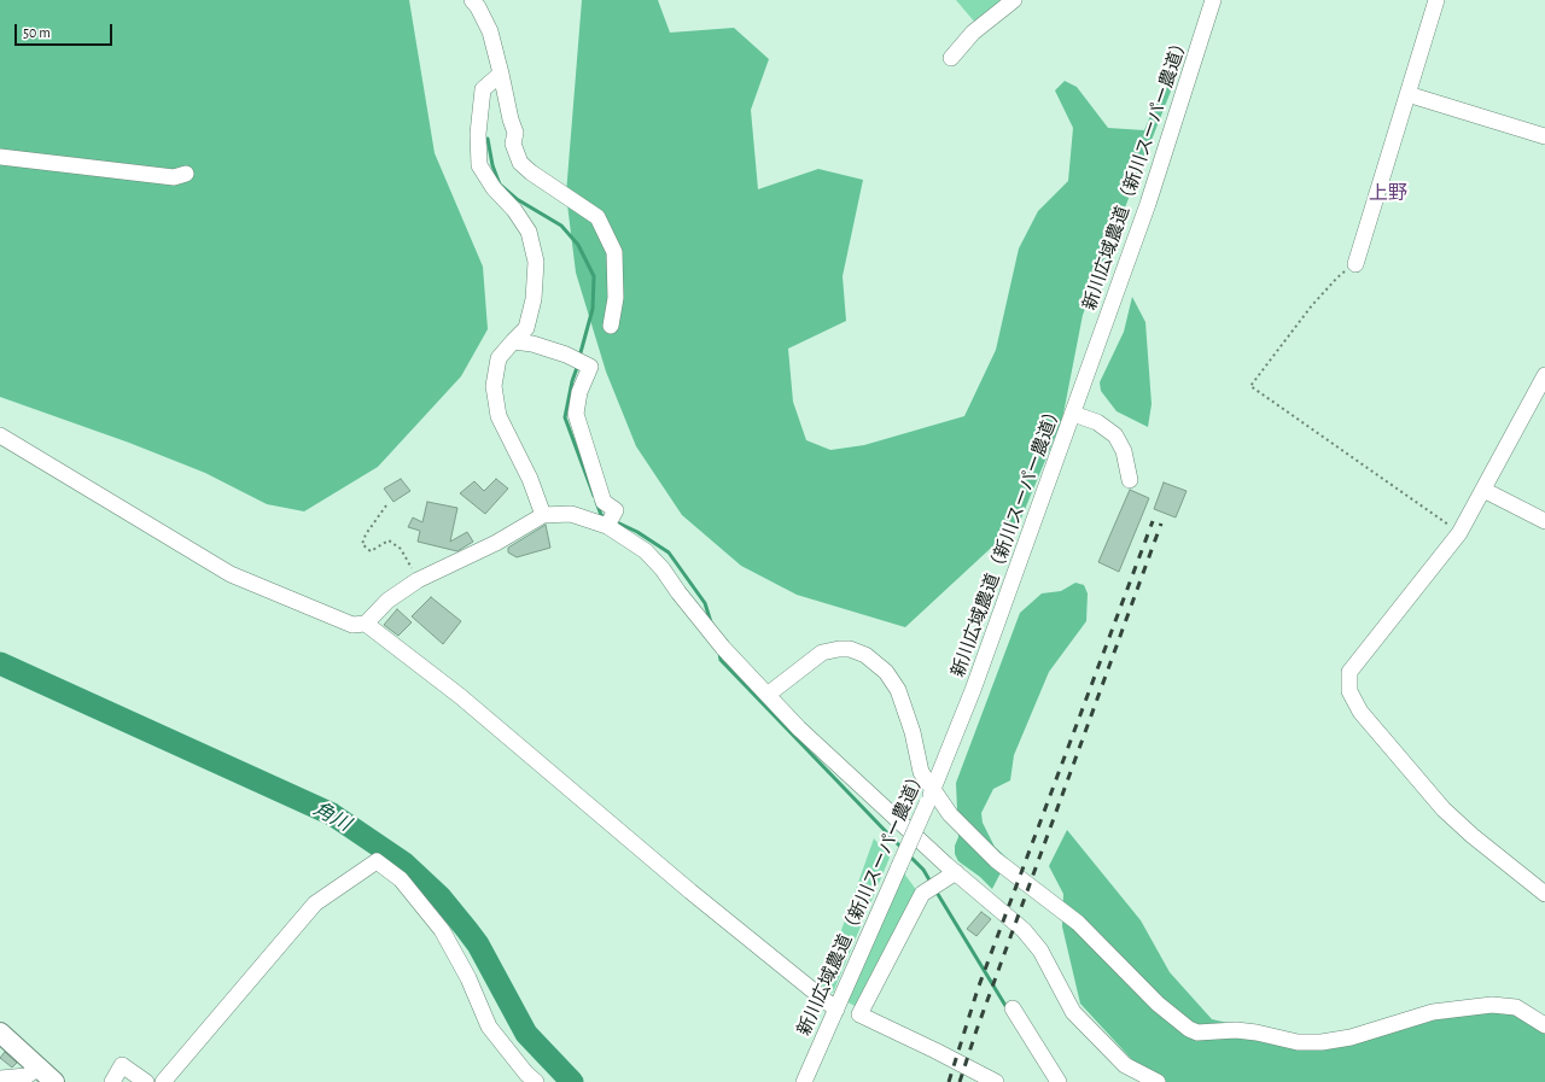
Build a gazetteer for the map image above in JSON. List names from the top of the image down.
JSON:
{
  "streets": {
    "street": ["新川広域農道（新川スーパー農道）"]
  },
  "districts": ["上野"],
  "water": ["角川"],
  "scale_bar": "50 m"
}
